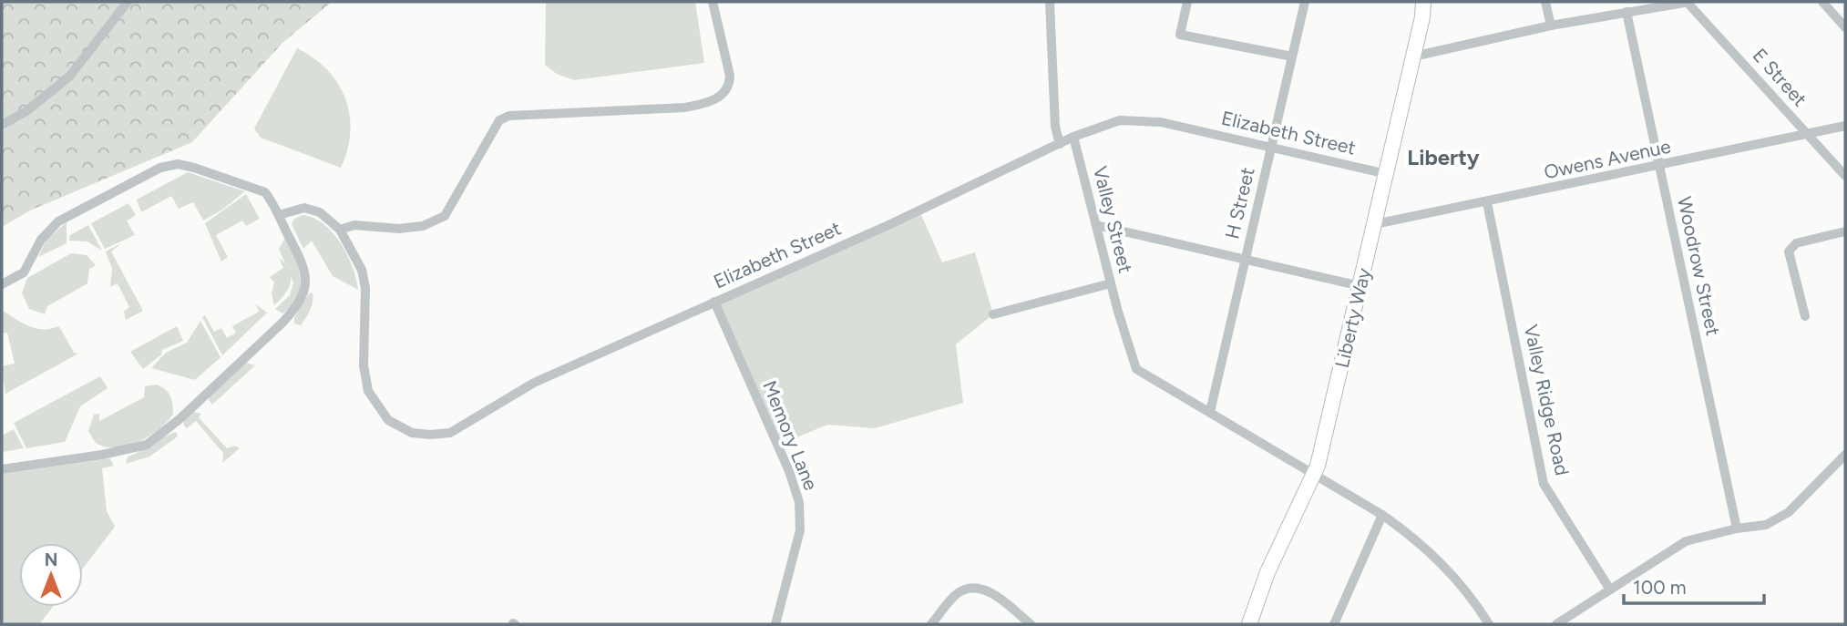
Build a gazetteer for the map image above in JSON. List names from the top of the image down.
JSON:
{
  "streets": {
    "street": [
      "E Street",
      "Elizabeth Street",
      "Owens Avenue",
      "H Street",
      "Valley Street",
      "Woodrow Street",
      "Liberty Way",
      "Valley Ridge Road",
      "Memory Lane"
    ]
  },
  "crossings": [
    ["E Street", "Owens Avenue"],
    ["Elizabeth Street", "H Street"],
    ["Elizabeth Street", "Valley Street"],
    ["Elizabeth Street", "Liberty Way"],
    ["Elizabeth Street", "Memory Lane"],
    ["Owens Avenue", "Woodrow Street"],
    ["Owens Avenue", "Liberty Way"],
    ["Owens Avenue", "Valley Ridge Road"],
    ["H Street", "Valley Street"],
    ["Valley Street", "Liberty Way"]
  ],
  "districts": ["Liberty"],
  "scale_bar": "100 m",
  "north": "top"
}
